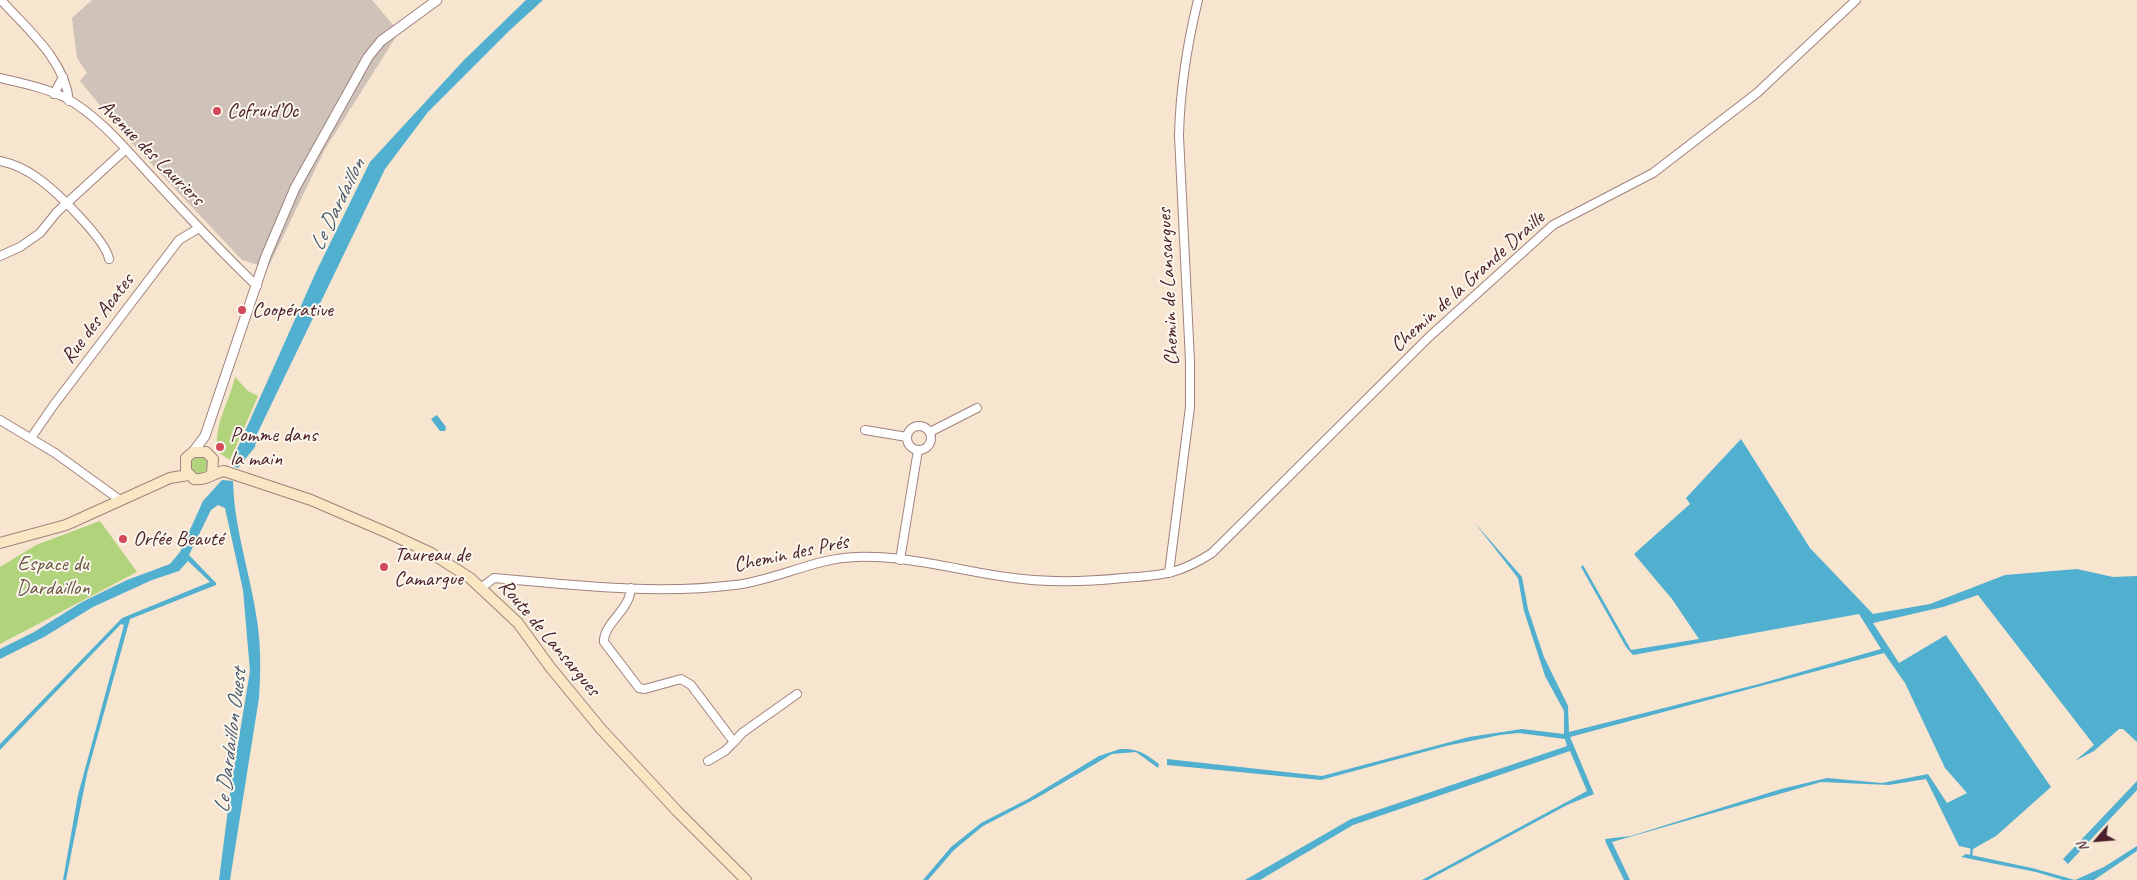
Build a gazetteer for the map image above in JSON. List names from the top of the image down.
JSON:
{
  "streets": {
    "main road": ["Route de Lansargues"],
    "street": [
      "Avenue des Lauriers",
      "Chemin de la Grande Draille",
      "Chemin de Lansargues",
      "Rue des Acates",
      "Chemin des Prés"
    ]
  },
  "crossings": [
    ["Avenue des Lauriers", "Rue des Acates"],
    ["Chemin de la Grande Draille", "Chemin de Lansargues"],
    ["Chemin de la Grande Draille", "Chemin des Prés"],
    ["Chemin de Lansargues", "Chemin des Prés"],
    ["Chemin des Prés", "Route de Lansargues"]
  ],
  "water": ["Le Dardaillon", "Le Dardaillon Ouest"],
  "parks": ["Espace du Dardaillon"],
  "places": [
    "Cofruid’Oc",
    "Coopérative",
    "Pomme dans la main",
    "Orfée Beauté",
    "Taureau de Camargue"
  ],
  "north": "bottom left"
}
